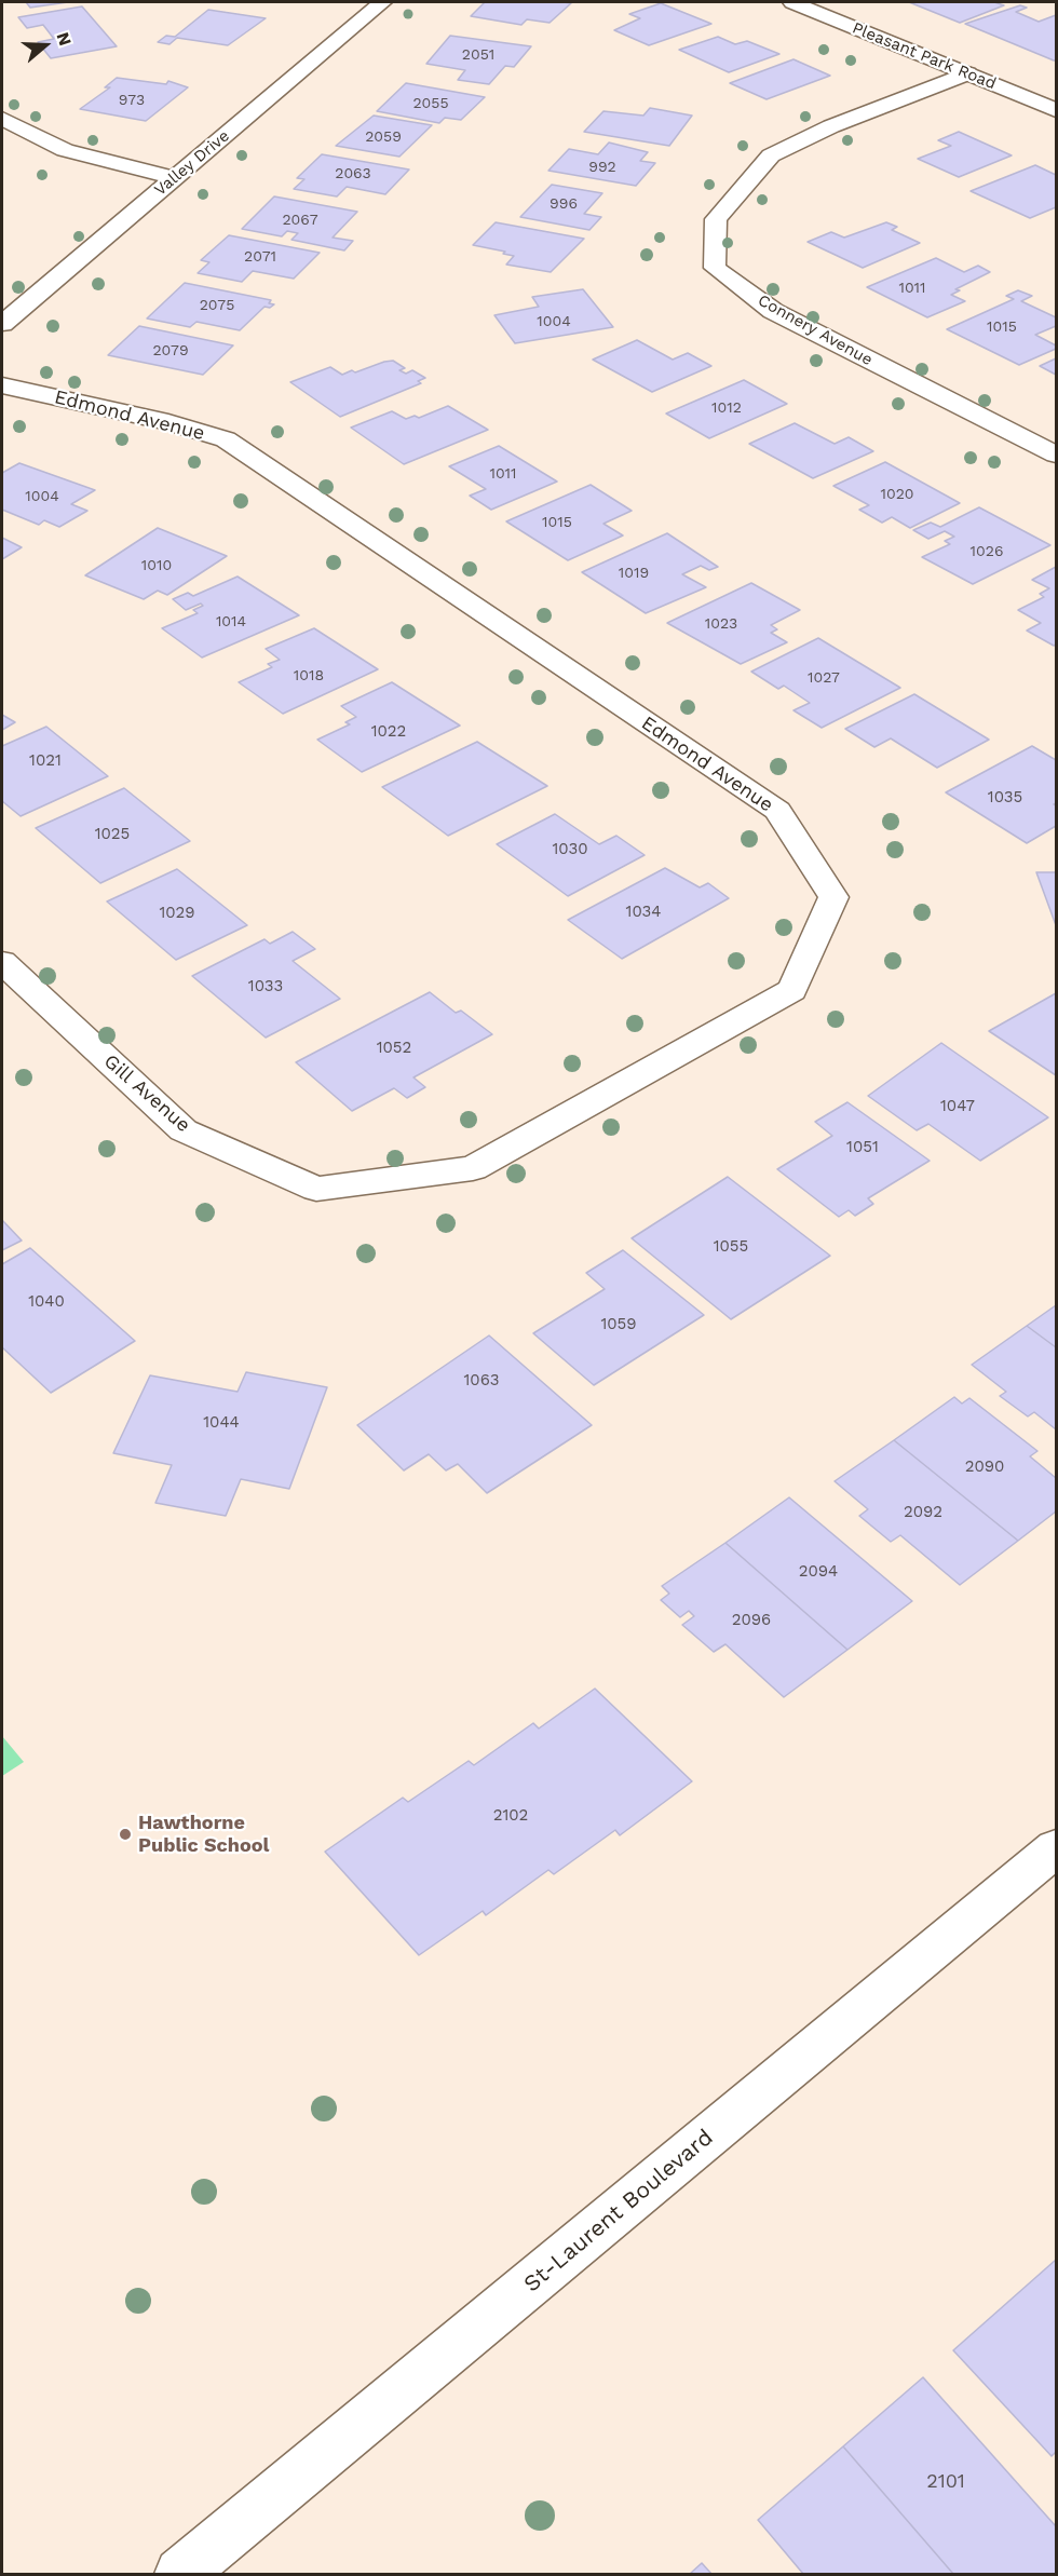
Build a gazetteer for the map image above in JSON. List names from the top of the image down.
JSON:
{
  "streets": {
    "street": [
      "Pleasant Park Road",
      "Valley Drive",
      "Connery Avenue",
      "Edmond Avenue",
      "Gill Avenue",
      "St-Laurent Boulevard"
    ]
  },
  "crossings": [
    ["Pleasant Park Road", "Connery Avenue"],
    ["Edmond Avenue", "Gill Avenue"]
  ],
  "places": ["Hawthorne Public School"],
  "house_numbers": [
    "2051",
    "973",
    "2055",
    "2059",
    "992",
    "2063",
    "996",
    "2067",
    "2071",
    "1011",
    "2075",
    "1004",
    "1015",
    "2079",
    "1012",
    "1011",
    "1020",
    "1004",
    "1015",
    "1026",
    "1010",
    "1019",
    "1014",
    "1023",
    "1018",
    "1027",
    "1022",
    "1021",
    "1035",
    "1025",
    "1030",
    "1034",
    "1029",
    "1033",
    "1052",
    "1047",
    "1051",
    "1055",
    "1040",
    "1059",
    "1063",
    "1044",
    "2090",
    "2092",
    "2094",
    "2096",
    "2102",
    "2101"
  ],
  "north": "right"
}
